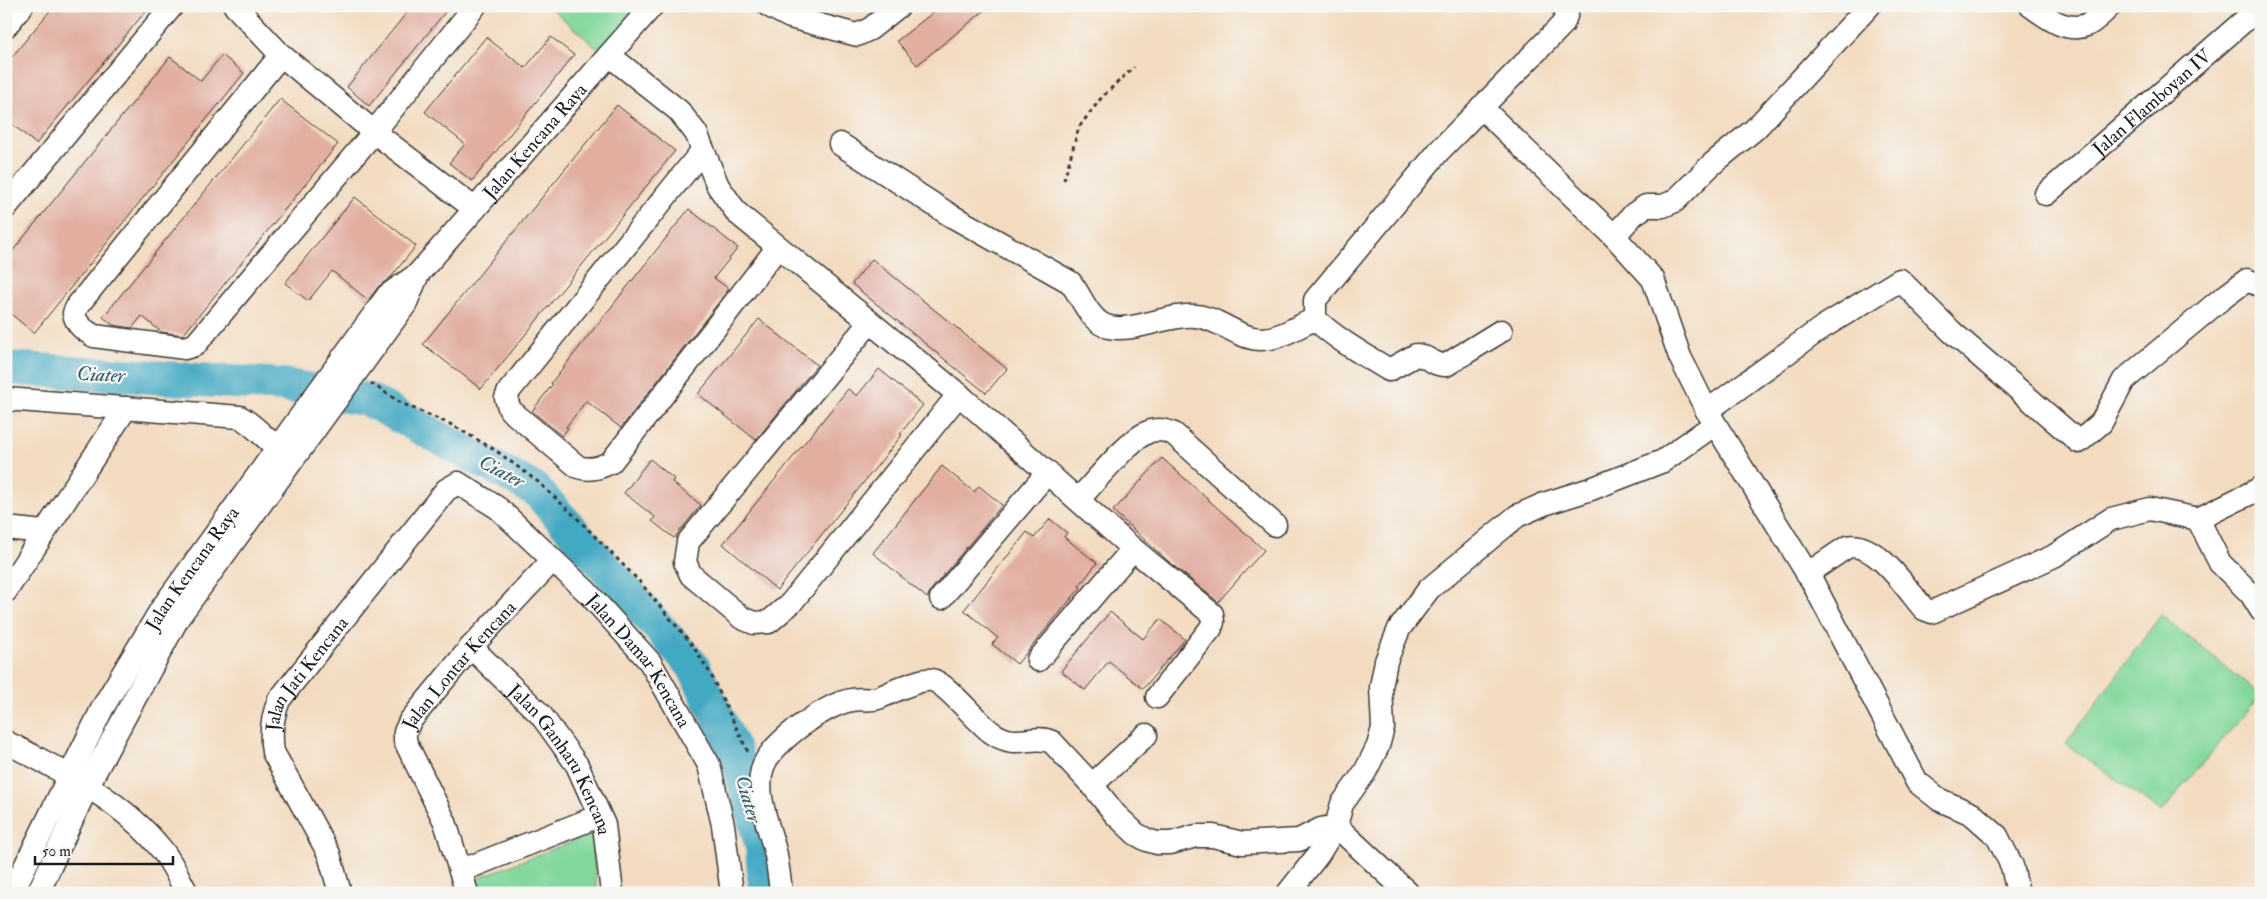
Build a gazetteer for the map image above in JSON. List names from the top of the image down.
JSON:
{
  "streets": {
    "street": [
      "Jalan Flamboyan IV",
      "Jalan Kencana Raya",
      "Jalan Damar Kencana",
      "Jalan Lontar Kencana",
      "Jalan Jati Kencana",
      "Jalan Ganharu Kencana"
    ]
  },
  "crossings": [
    ["Jalan Damar Kencana", "Jalan Lontar Kencana"],
    ["Jalan Damar Kencana", "Jalan Jati Kencana"],
    ["Jalan Lontar Kencana", "Jalan Ganharu Kencana"]
  ],
  "water": ["Ciater"],
  "scale_bar": "50 m"
}
